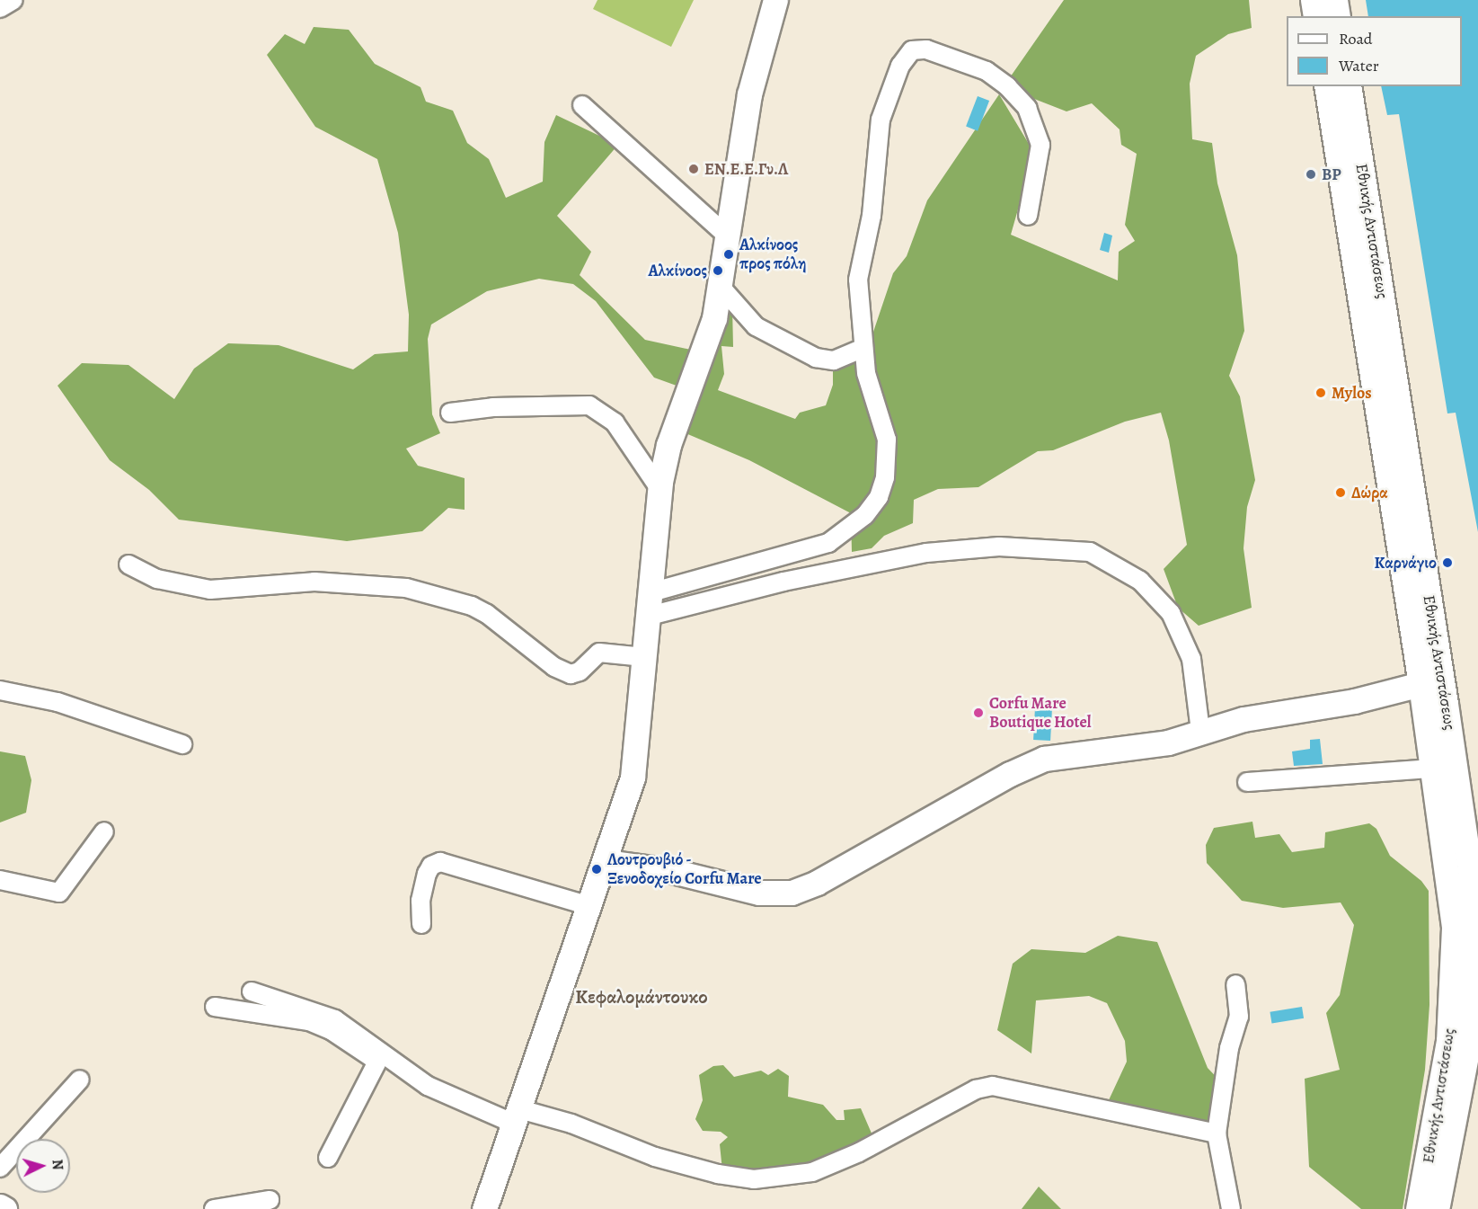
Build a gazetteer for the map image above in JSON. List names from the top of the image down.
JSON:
{
  "streets": {
    "main road": ["Εθνικής Αντιστάσεως"]
  },
  "districts": ["Κεφαλομάντουκο"],
  "places": [
    "ΕΝ.Ε.Ε.Γυ.Λ",
    "BP",
    "Αλκίνοος προς πόλη",
    "Αλκίνοος",
    "Mylos",
    "Δώρα",
    "Καρνάγιο",
    "Corfu Mare Boutique Hotel",
    "Λουτρουβιό - Ξενοδοχείο Corfu Mare"
  ],
  "legend": ["Road", "Water"],
  "north": "right"
}
